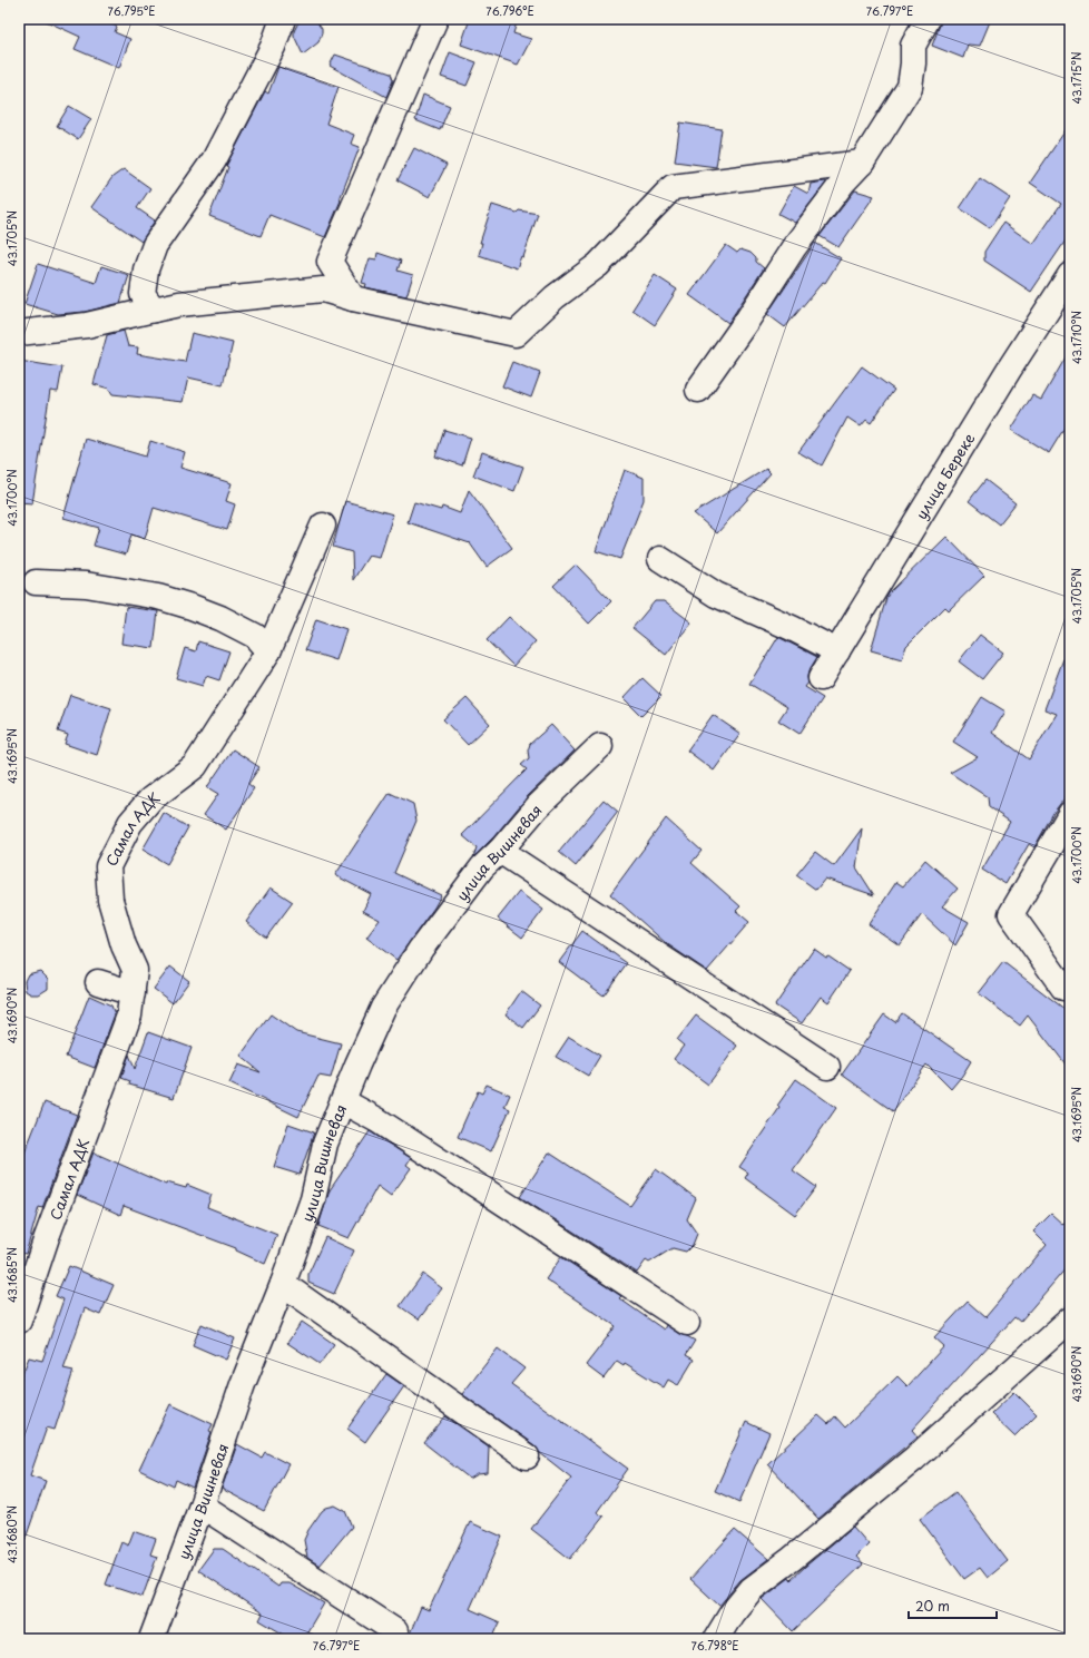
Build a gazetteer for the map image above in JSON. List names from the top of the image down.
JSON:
{
  "streets": {
    "street": ["улица Береке", "Самал АДК", "улица Вишневая"]
  },
  "scale_bar": "20 m",
  "coordinates": [
    "76.795°E",
    "76.796°E",
    "76.797°E",
    "43.1715°N",
    "43.1705°N",
    "43.1710°N",
    "43.1700°N",
    "43.1695°N",
    "43.1690°N",
    "43.1685°N",
    "43.1680°N",
    "76.798°E"
  ]
}
